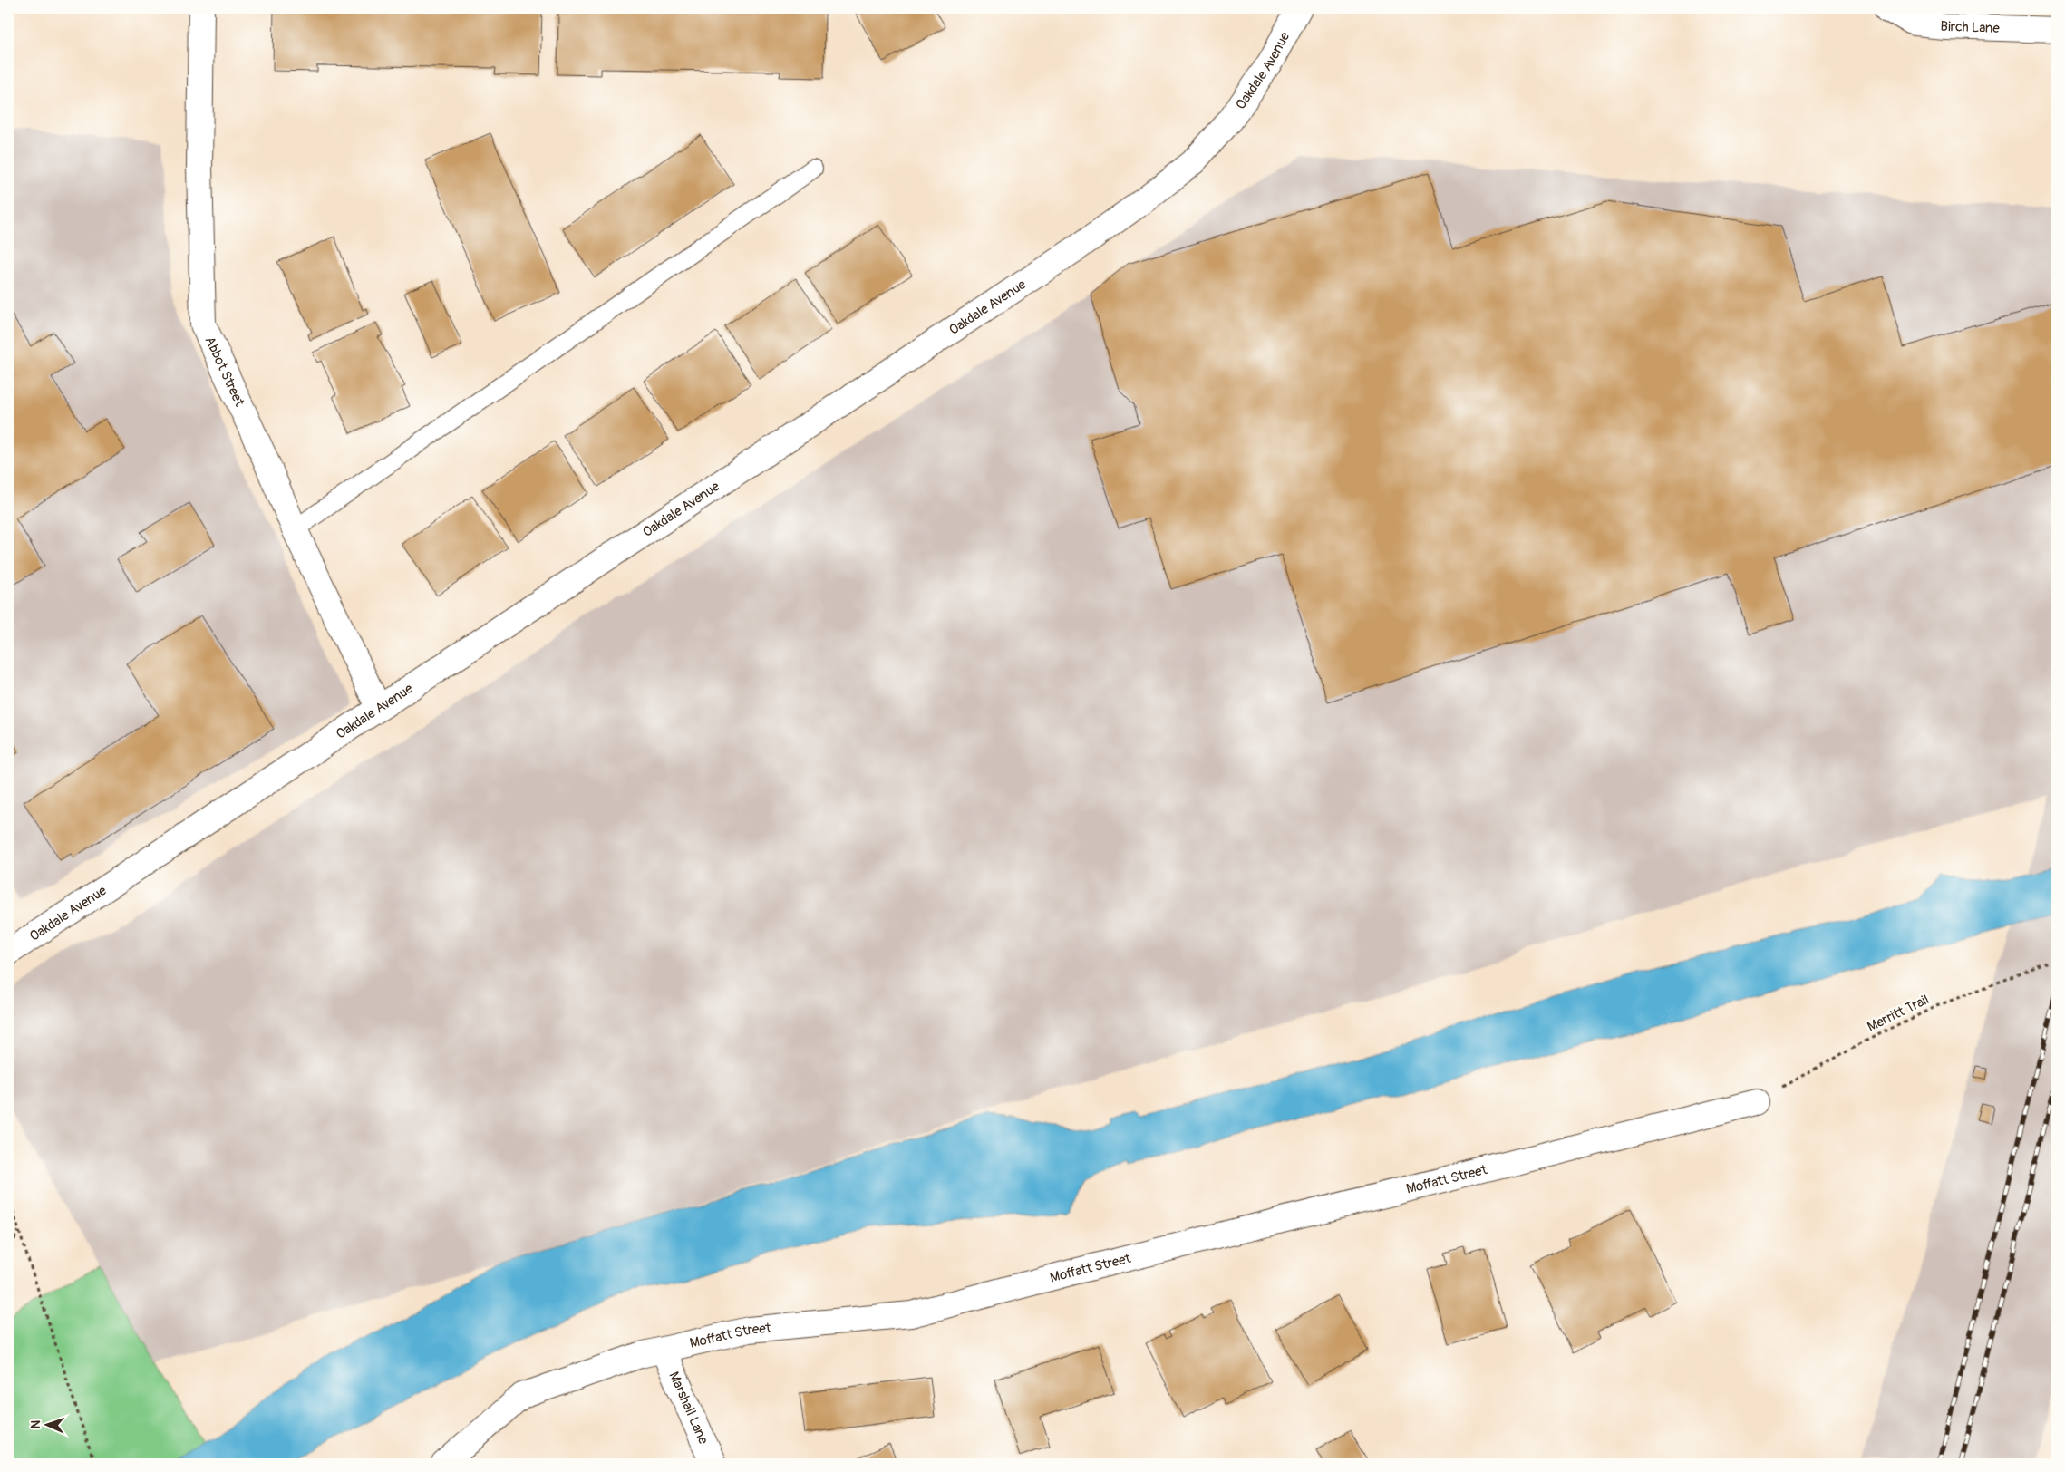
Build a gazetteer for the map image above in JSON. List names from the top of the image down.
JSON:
{
  "streets": {
    "street": [
      "Birch Lane",
      "Oakdale Avenue",
      "Abbot Street",
      "Moffatt Street",
      "Marshall Lane"
    ],
    "path": ["Merritt Trail"]
  },
  "crossings": [
    ["Oakdale Avenue", "Abbot Street"],
    ["Merritt Trail", "Moffatt Street"],
    ["Moffatt Street", "Marshall Lane"]
  ],
  "north": "left"
}
